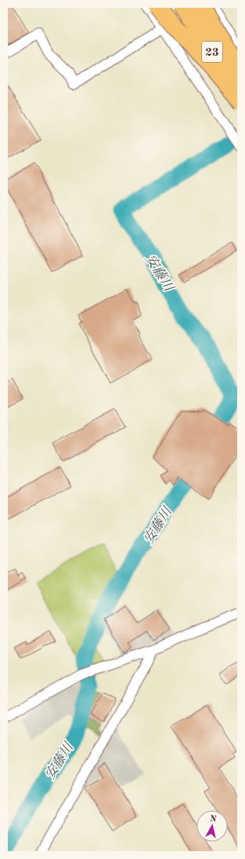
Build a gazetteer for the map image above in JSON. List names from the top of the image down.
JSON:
{
  "streets": {
    "highway": ["23"]
  },
  "water": ["安藤川"],
  "north": "top"
}
